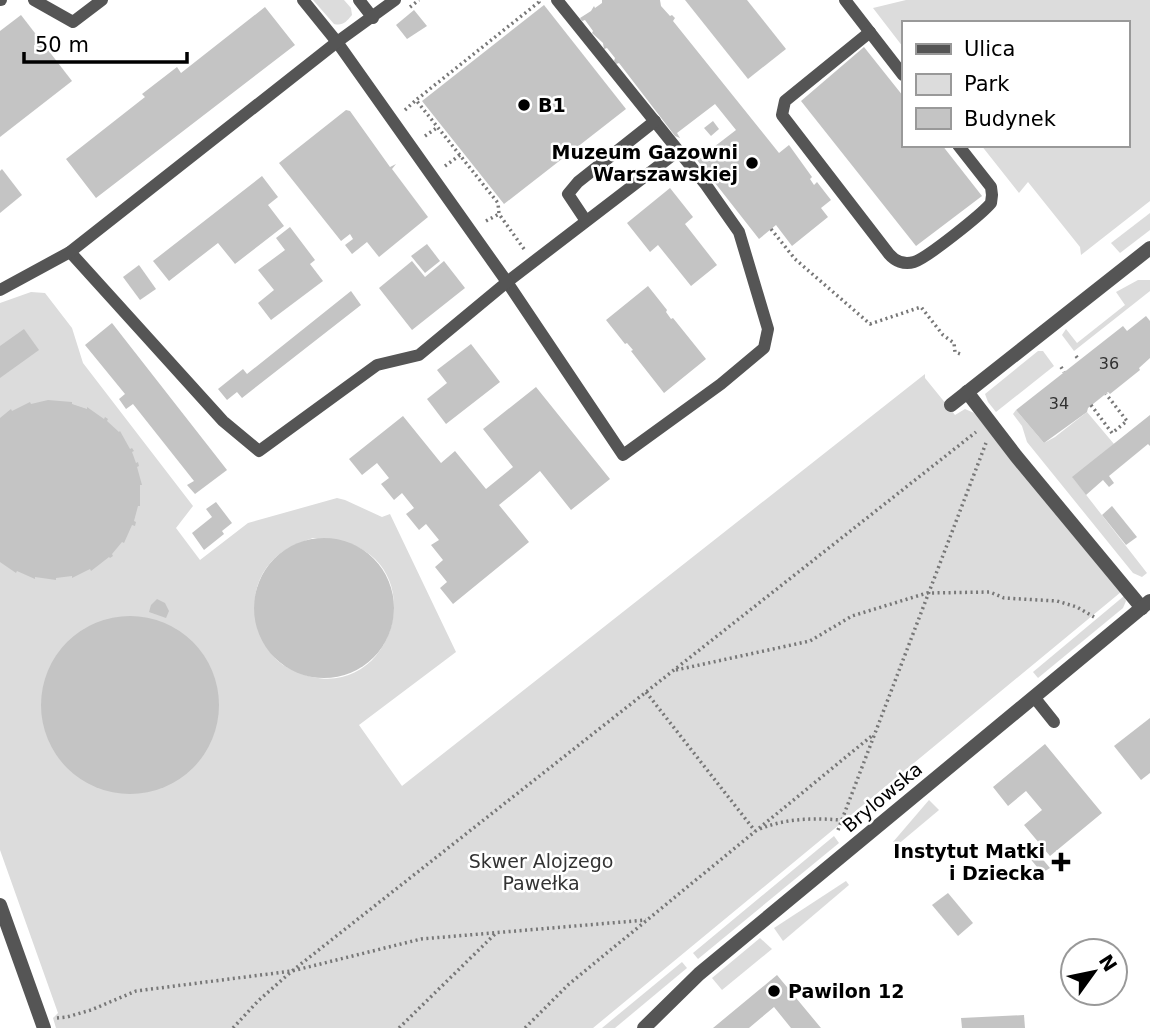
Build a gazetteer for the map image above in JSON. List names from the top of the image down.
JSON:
{
  "streets": {
    "street": ["Brylowska"]
  },
  "parks": ["Skwer Alojzego Pawełka"],
  "places": {
    "other": ["B1", "Muzeum Gazowni Warszawskiej", "Pawilon 12"],
    "health": ["Instytut Matki i Dziecka"]
  },
  "house_numbers": ["36", "34"],
  "legend": ["Ulica", "Park", "Budynek"],
  "scale_bar": "50 m",
  "north": "top right"
}
